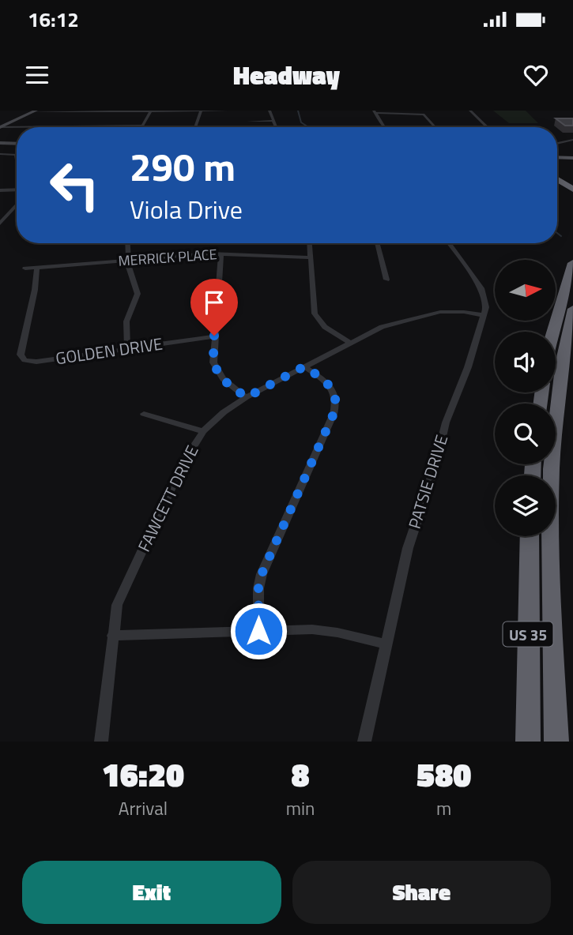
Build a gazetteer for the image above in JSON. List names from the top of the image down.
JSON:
{
  "streets": {
    "highway": ["US 35"],
    "street": [
      "MERRICK PLACE",
      "GOLDEN DRIVE",
      "PATSIE DRIVE",
      "FAWCETT DRIVE"
    ]
  },
  "crossings": [
    ["MERRICK PLACE", "GOLDEN DRIVE"],
    ["PATSIE DRIVE", "FAWCETT DRIVE"]
  ],
  "north": "right",
  "page": {
    "status": "16:12",
    "header": "Headway",
    "turn": ["290 m", "Viola Drive"],
    "eta": [
      "16:20",
      "Arrival",
      "8",
      "min",
      "580",
      "m"
    ],
    "buttons": ["Exit", "Share"]
  }
}
